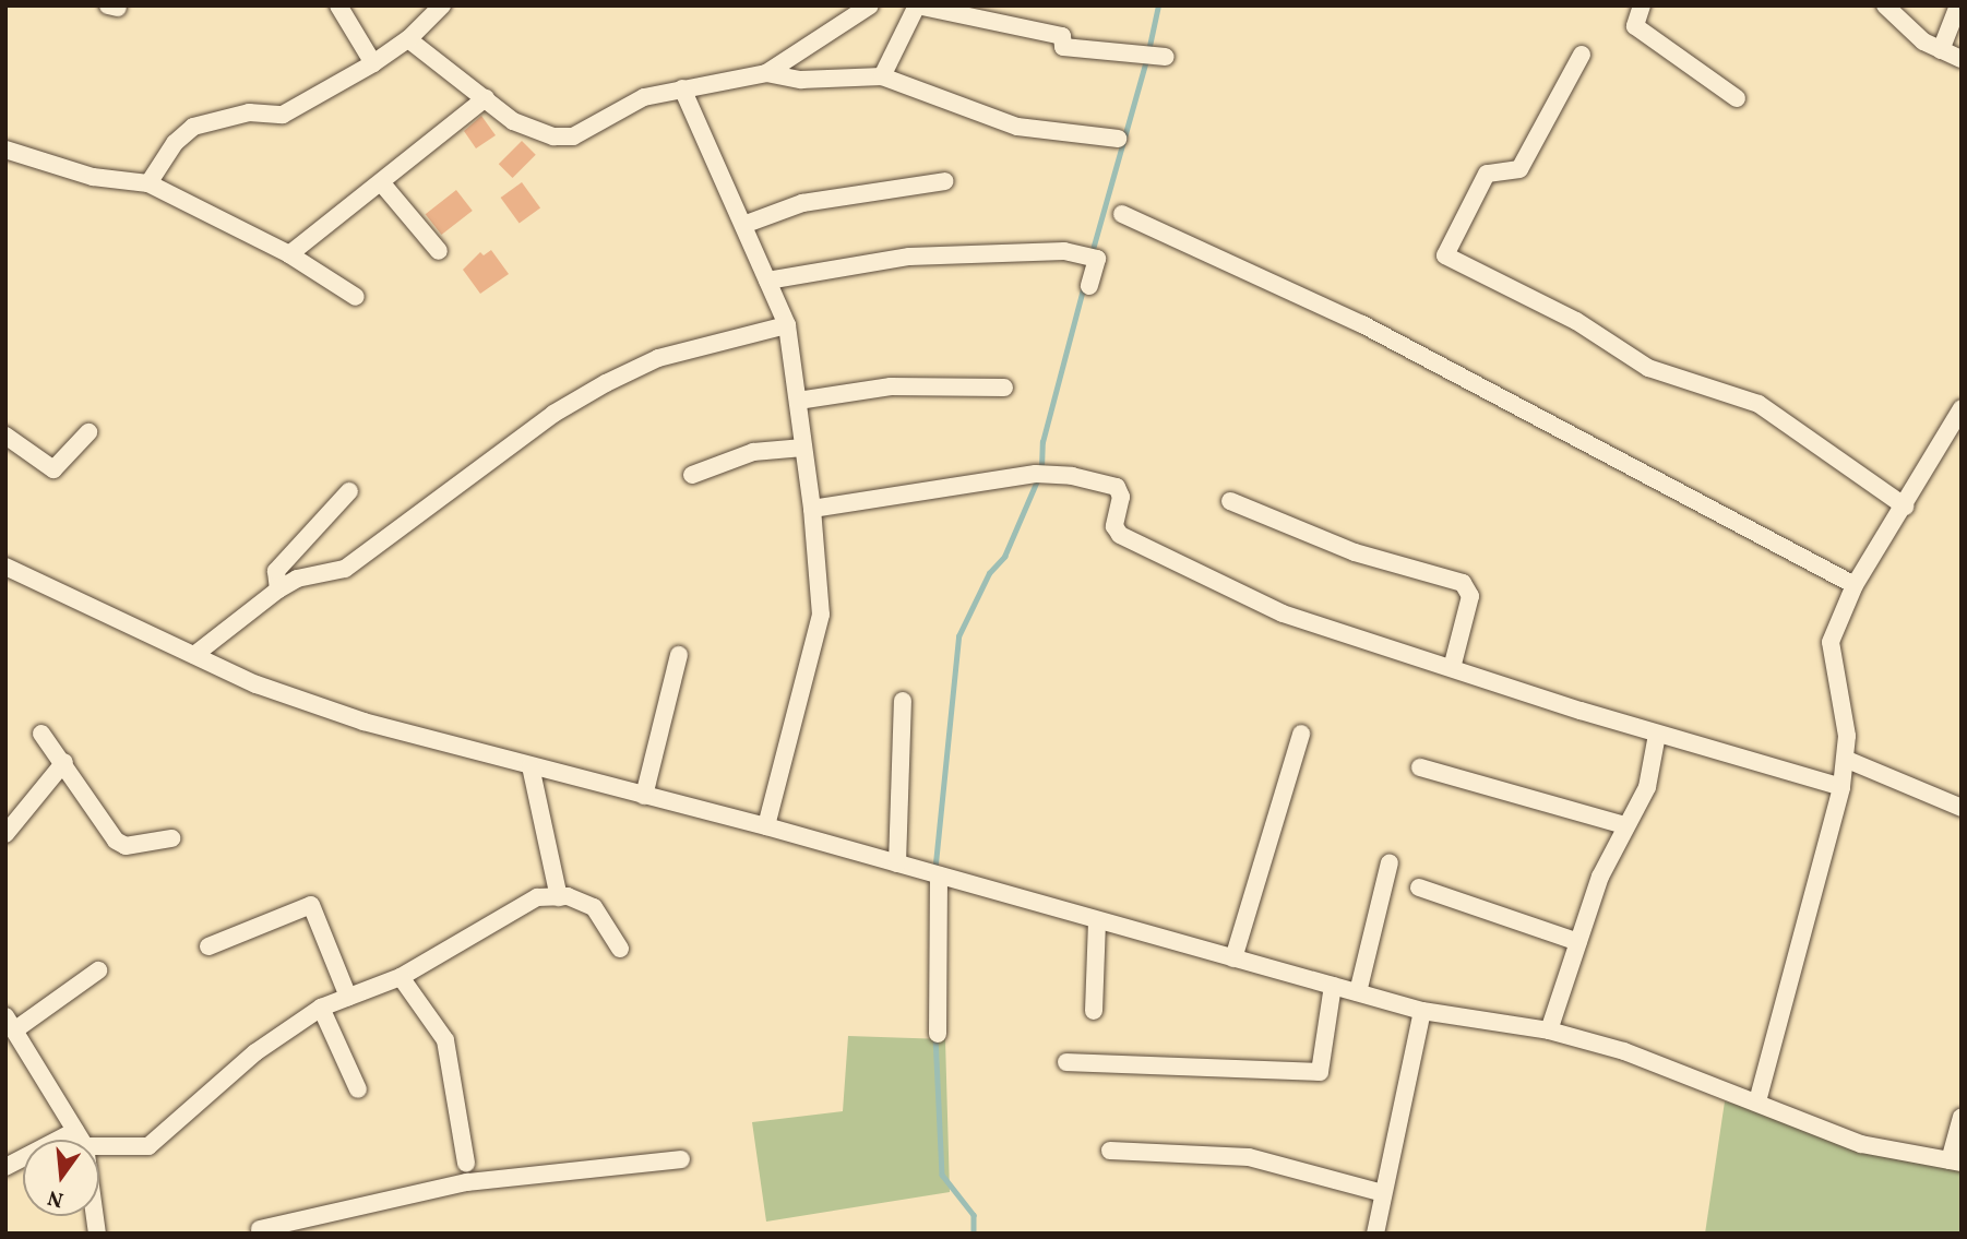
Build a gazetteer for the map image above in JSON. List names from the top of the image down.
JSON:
{
  "north": "bottom"
}
